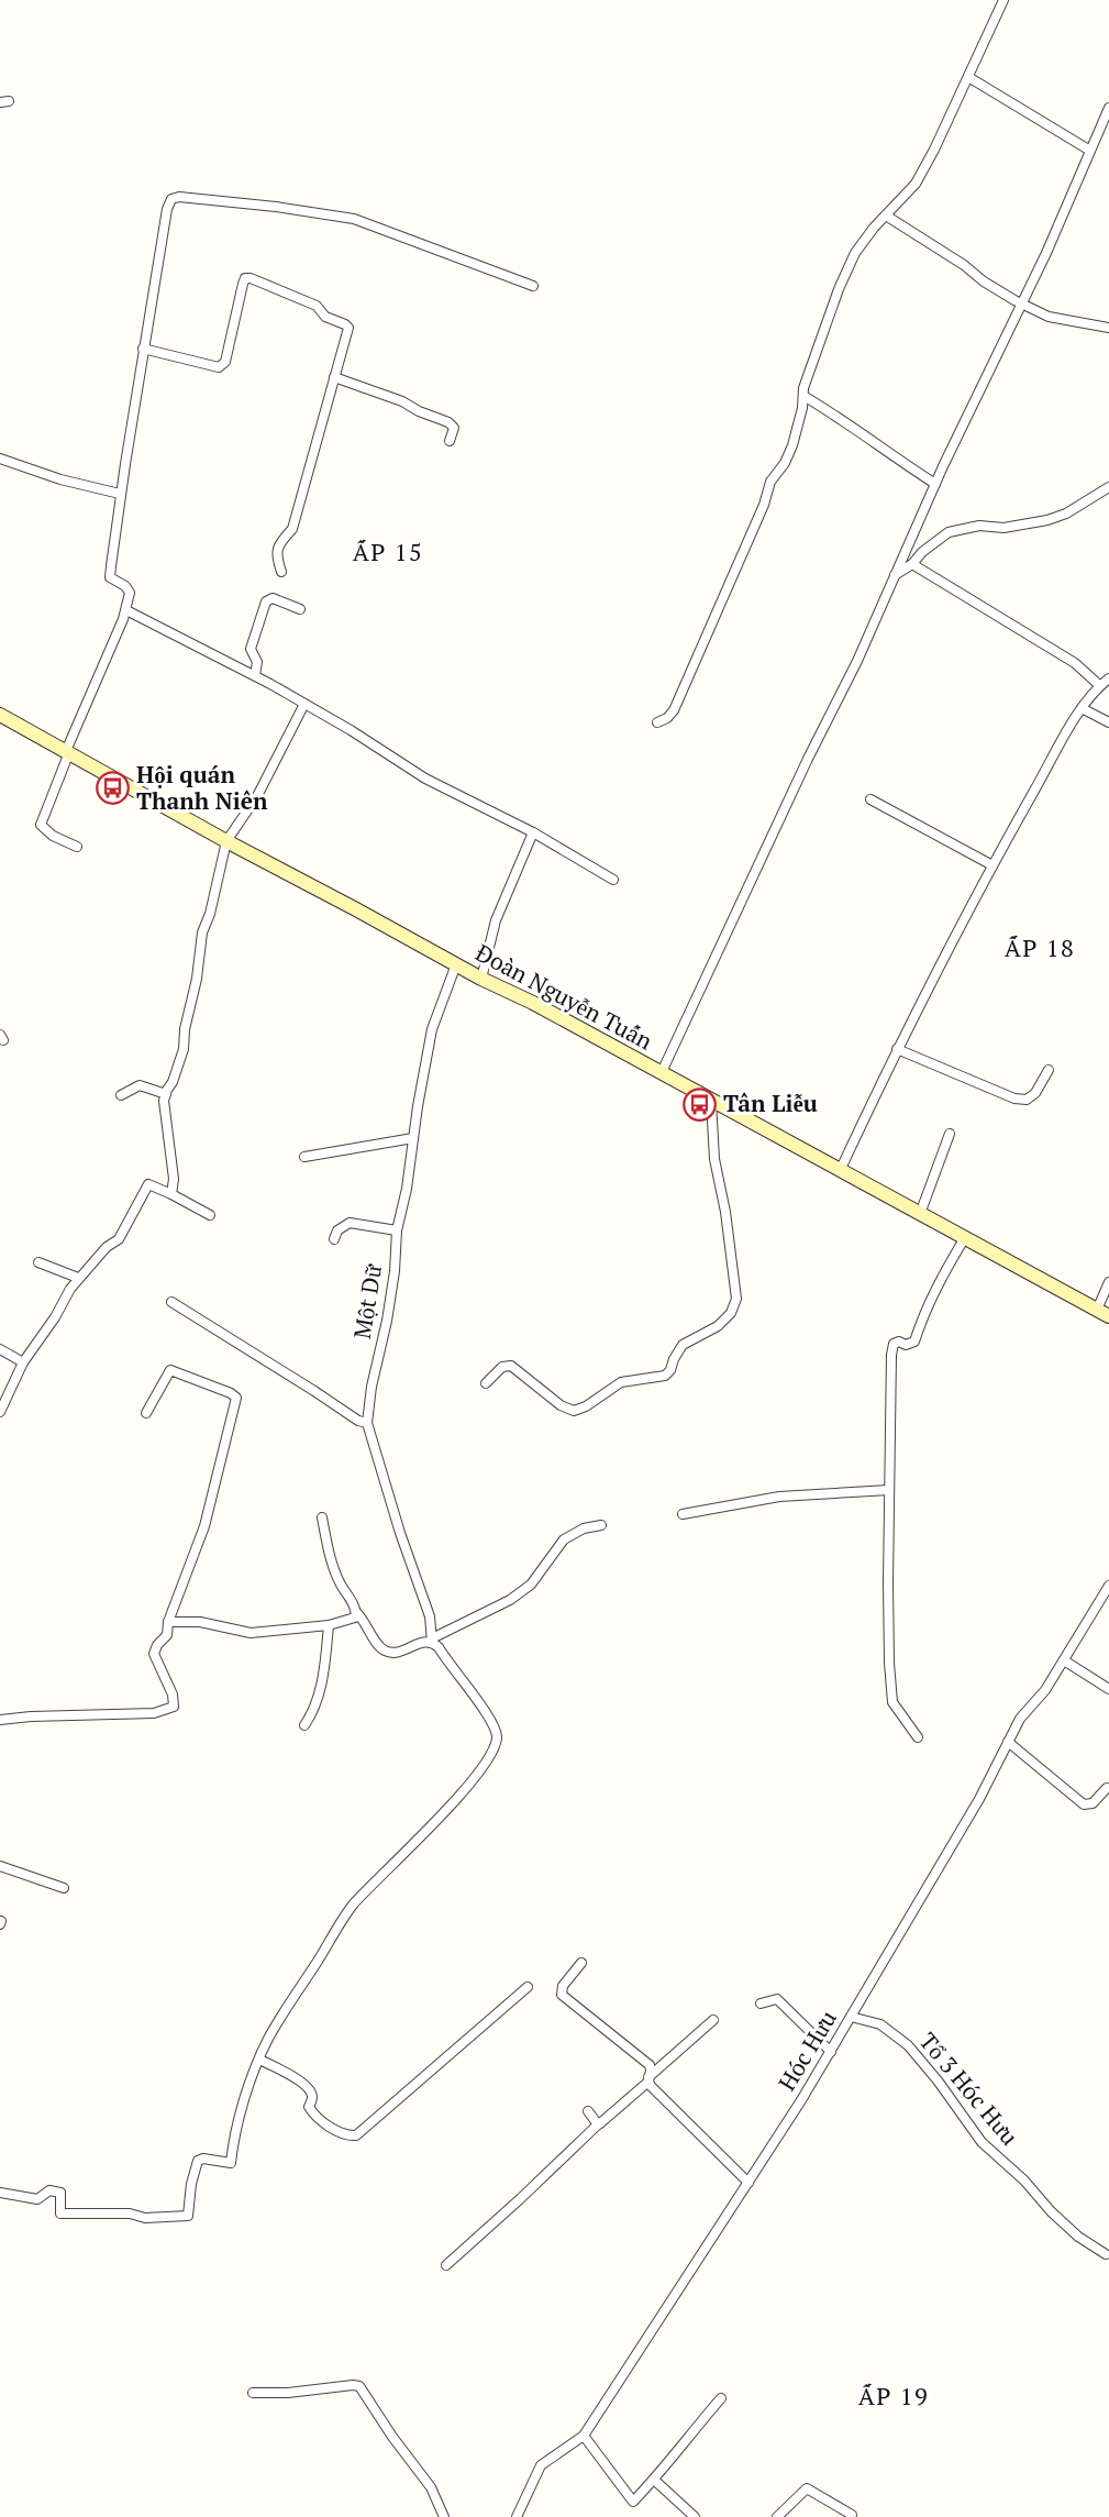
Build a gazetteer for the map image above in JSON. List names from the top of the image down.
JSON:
{
  "streets": {
    "main road": ["Đoàn Nguyễn Tuấn"],
    "street": ["Một Dữ", "Hóc Hưu", "Tổ 3 Hóc Hưu"]
  },
  "crossings": [
    ["Đoàn Nguyễn Tuấn", "Một Dữ"],
    ["Hóc Hưu", "Tổ 3 Hóc Hưu"]
  ],
  "districts": ["ẤP 15", "ẤP 18", "ẤP 19"],
  "places": {
    "bus stop": ["Hội quán Thanh Niên", "Tân Liễu"]
  }
}
